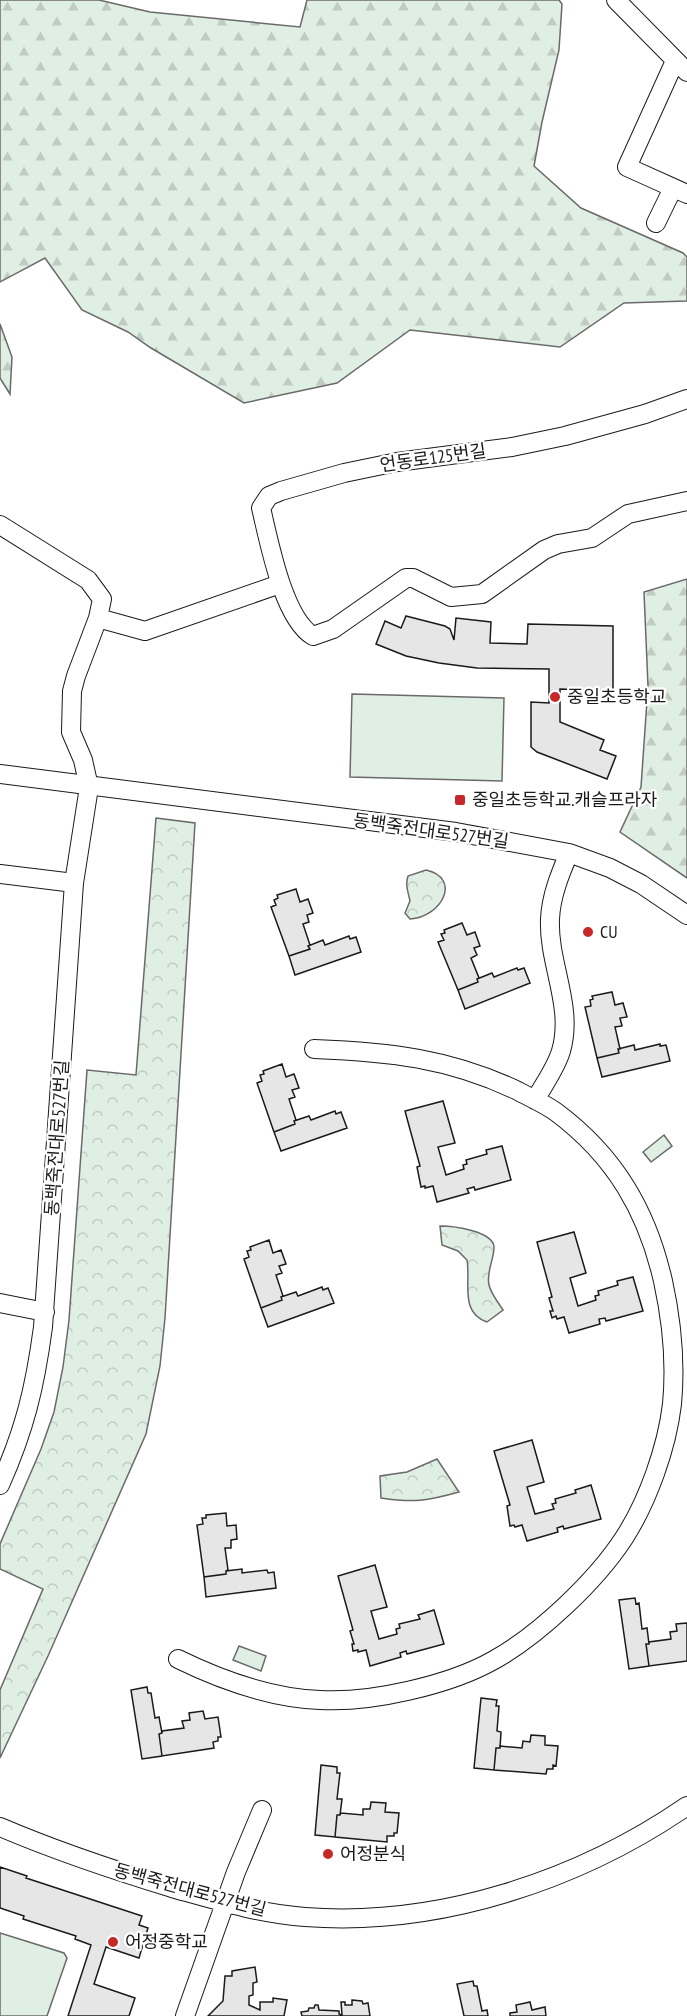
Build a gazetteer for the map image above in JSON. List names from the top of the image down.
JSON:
{
  "streets": {
    "street": ["언동로125번길", "동백죽전대로527번길"]
  },
  "places": {
    "other": [
      "중일초등학교",
      "CU",
      "어정분식",
      "어정중학교"
    ],
    "transit": ["중일초등학교.캐슬프라자"]
  }
}
